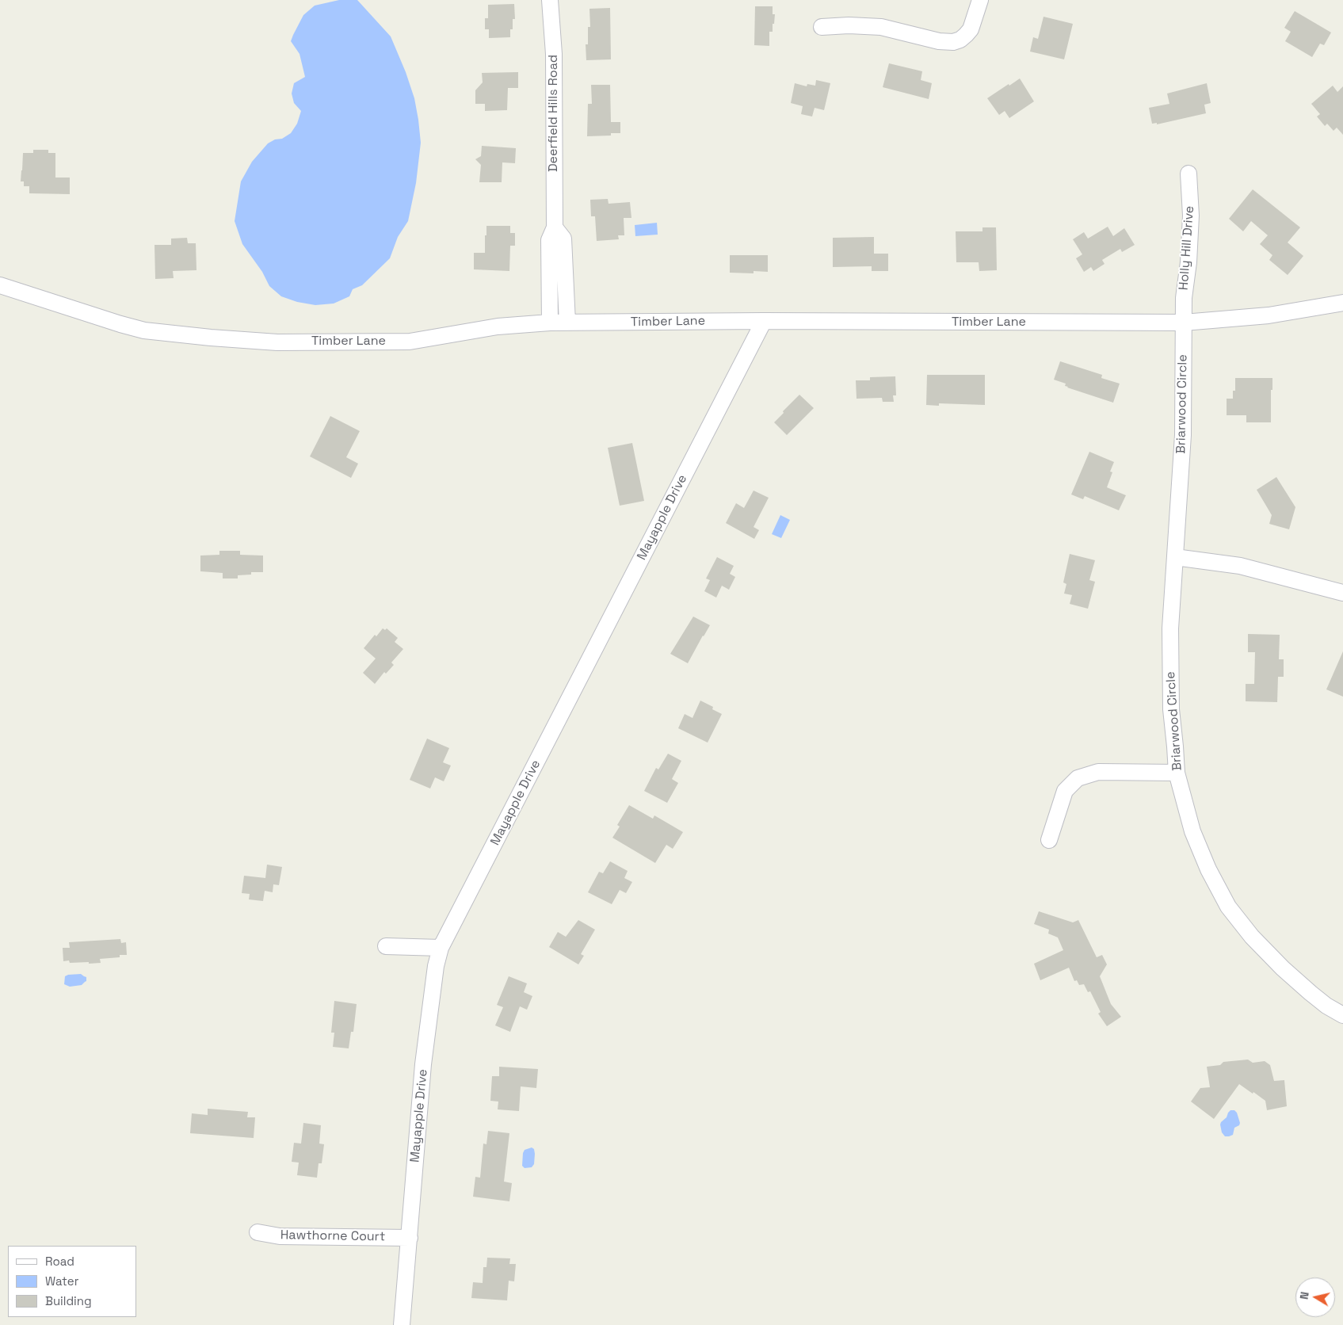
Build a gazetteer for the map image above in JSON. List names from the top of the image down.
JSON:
{
  "streets": {
    "street": [
      "Deerfield Hills Road",
      "Holly Hill Drive",
      "Timber Lane",
      "Briarwood Circle",
      "Mayapple Drive",
      "Hawthorne Court"
    ]
  },
  "crossings": [
    ["Deerfield Hills Road", "Timber Lane"],
    ["Holly Hill Drive", "Timber Lane"],
    ["Holly Hill Drive", "Briarwood Circle"],
    ["Timber Lane", "Briarwood Circle"],
    ["Timber Lane", "Mayapple Drive"],
    ["Mayapple Drive", "Hawthorne Court"]
  ],
  "legend": ["Road", "Water", "Building"],
  "north": "left"
}
